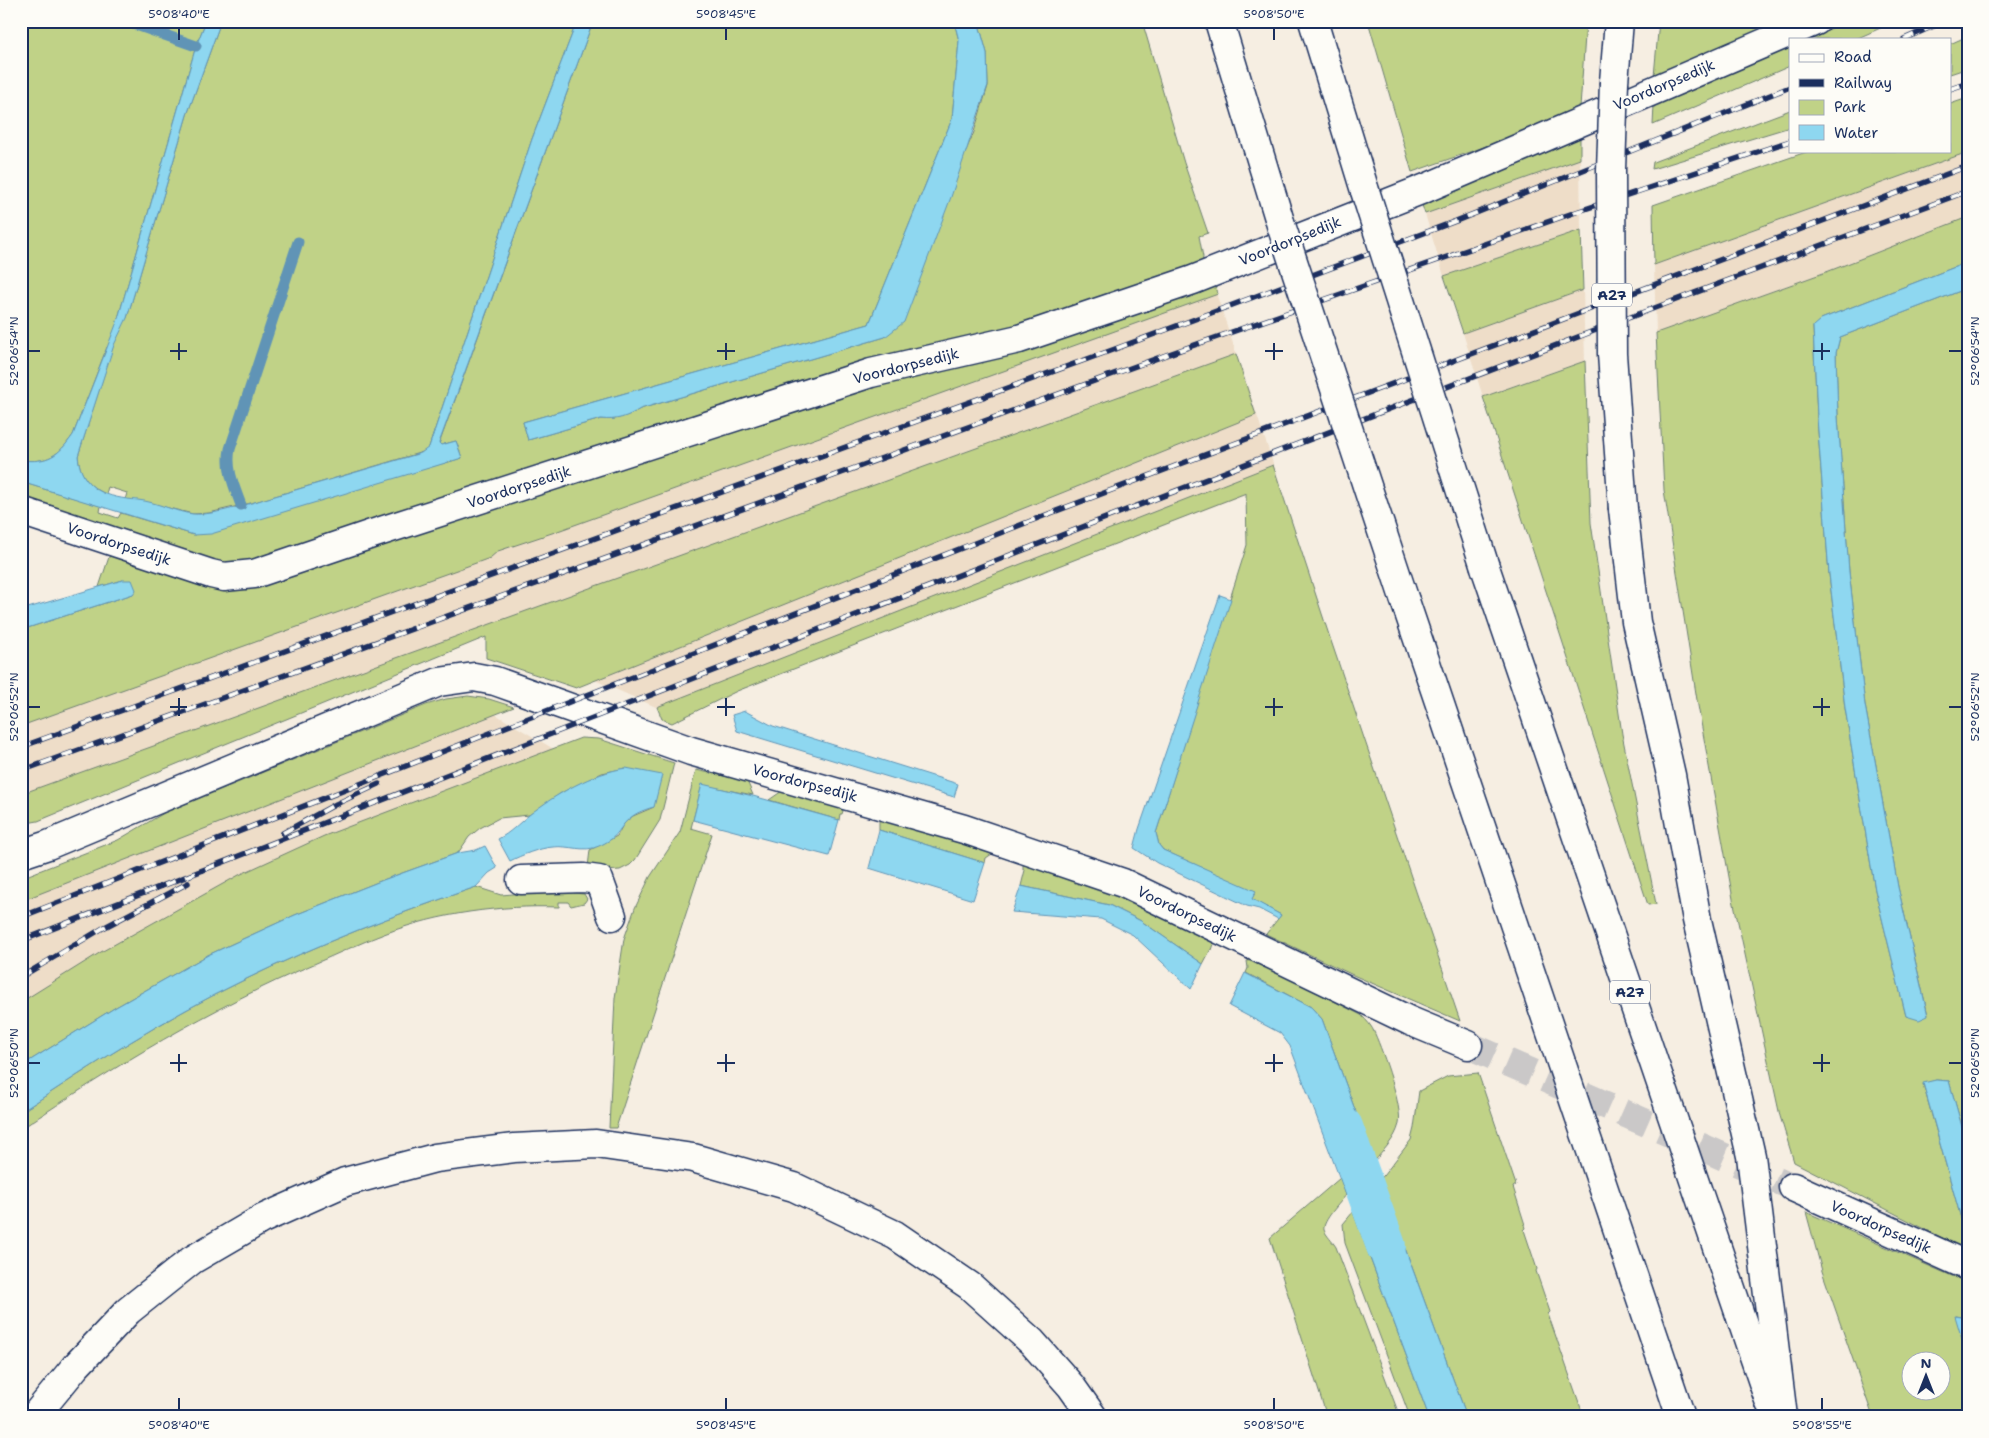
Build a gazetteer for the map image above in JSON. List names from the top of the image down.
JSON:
{
  "streets": {
    "main road": ["Voordorpsedijk", "A27"]
  },
  "legend": [
    "Road",
    "Railway",
    "Park",
    "Water"
  ],
  "north": "top",
  "coordinates": [
    "5°08'40\"E",
    "5°08'45\"E",
    "5°08'50\"E",
    "52°06'54\"N",
    "52°06'52\"N",
    "52°06'50\"N",
    "5°08'55\"E"
  ]
}
